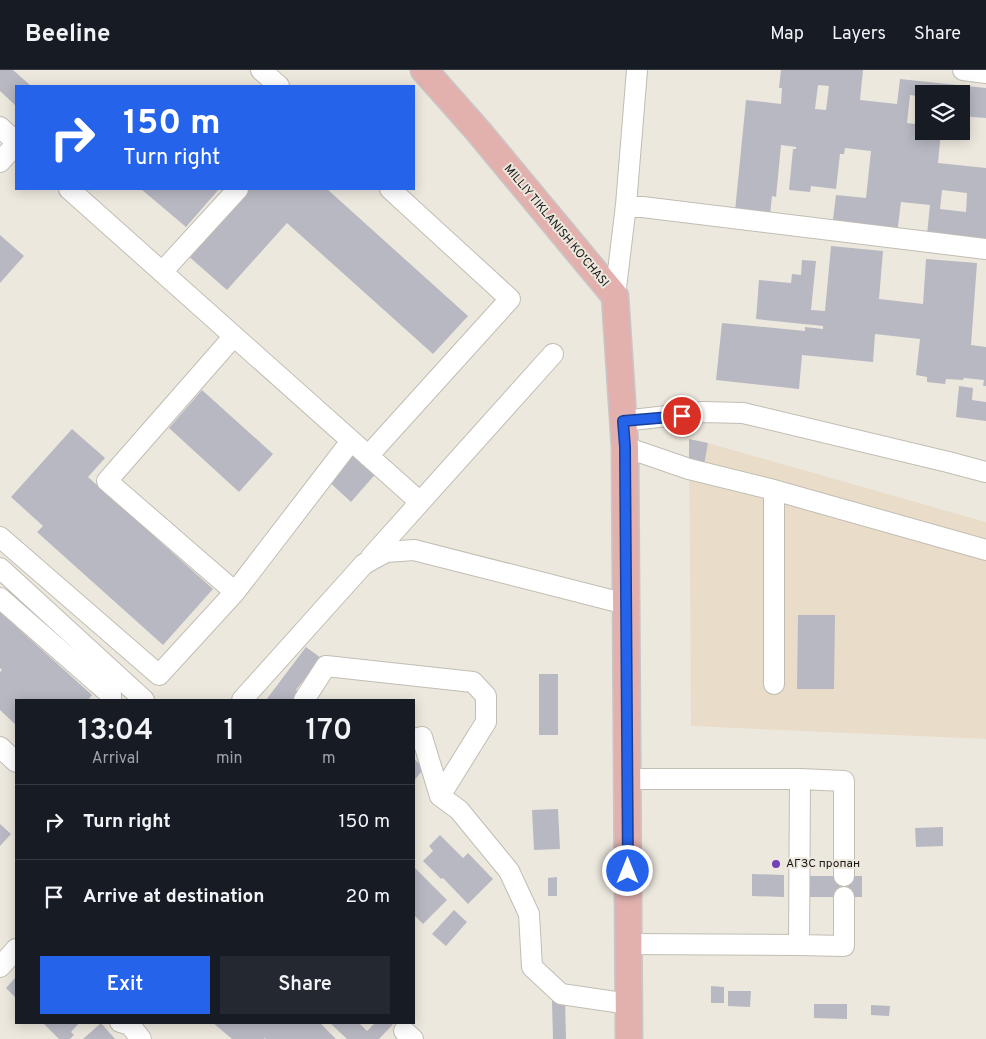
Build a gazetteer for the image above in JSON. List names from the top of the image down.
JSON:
{
  "streets": {
    "main road": ["MILLIY TIKLANISH KO'CHASI"]
  },
  "places": ["АГЗС пропан"],
  "page": {
    "header": "Beeline",
    "nav": ["Map", "Layers", "Share"],
    "turn": ["150 m", "Turn right"],
    "eta": [
      "13:04",
      "Arrival",
      "1",
      "min",
      "170",
      "m"
    ],
    "list": [
      {
        "name": "Turn right",
        "value": "150 m"
      },
      {
        "name": "Arrive at destination",
        "value": "20 m"
      }
    ],
    "buttons": ["Exit", "Share"]
  }
}
